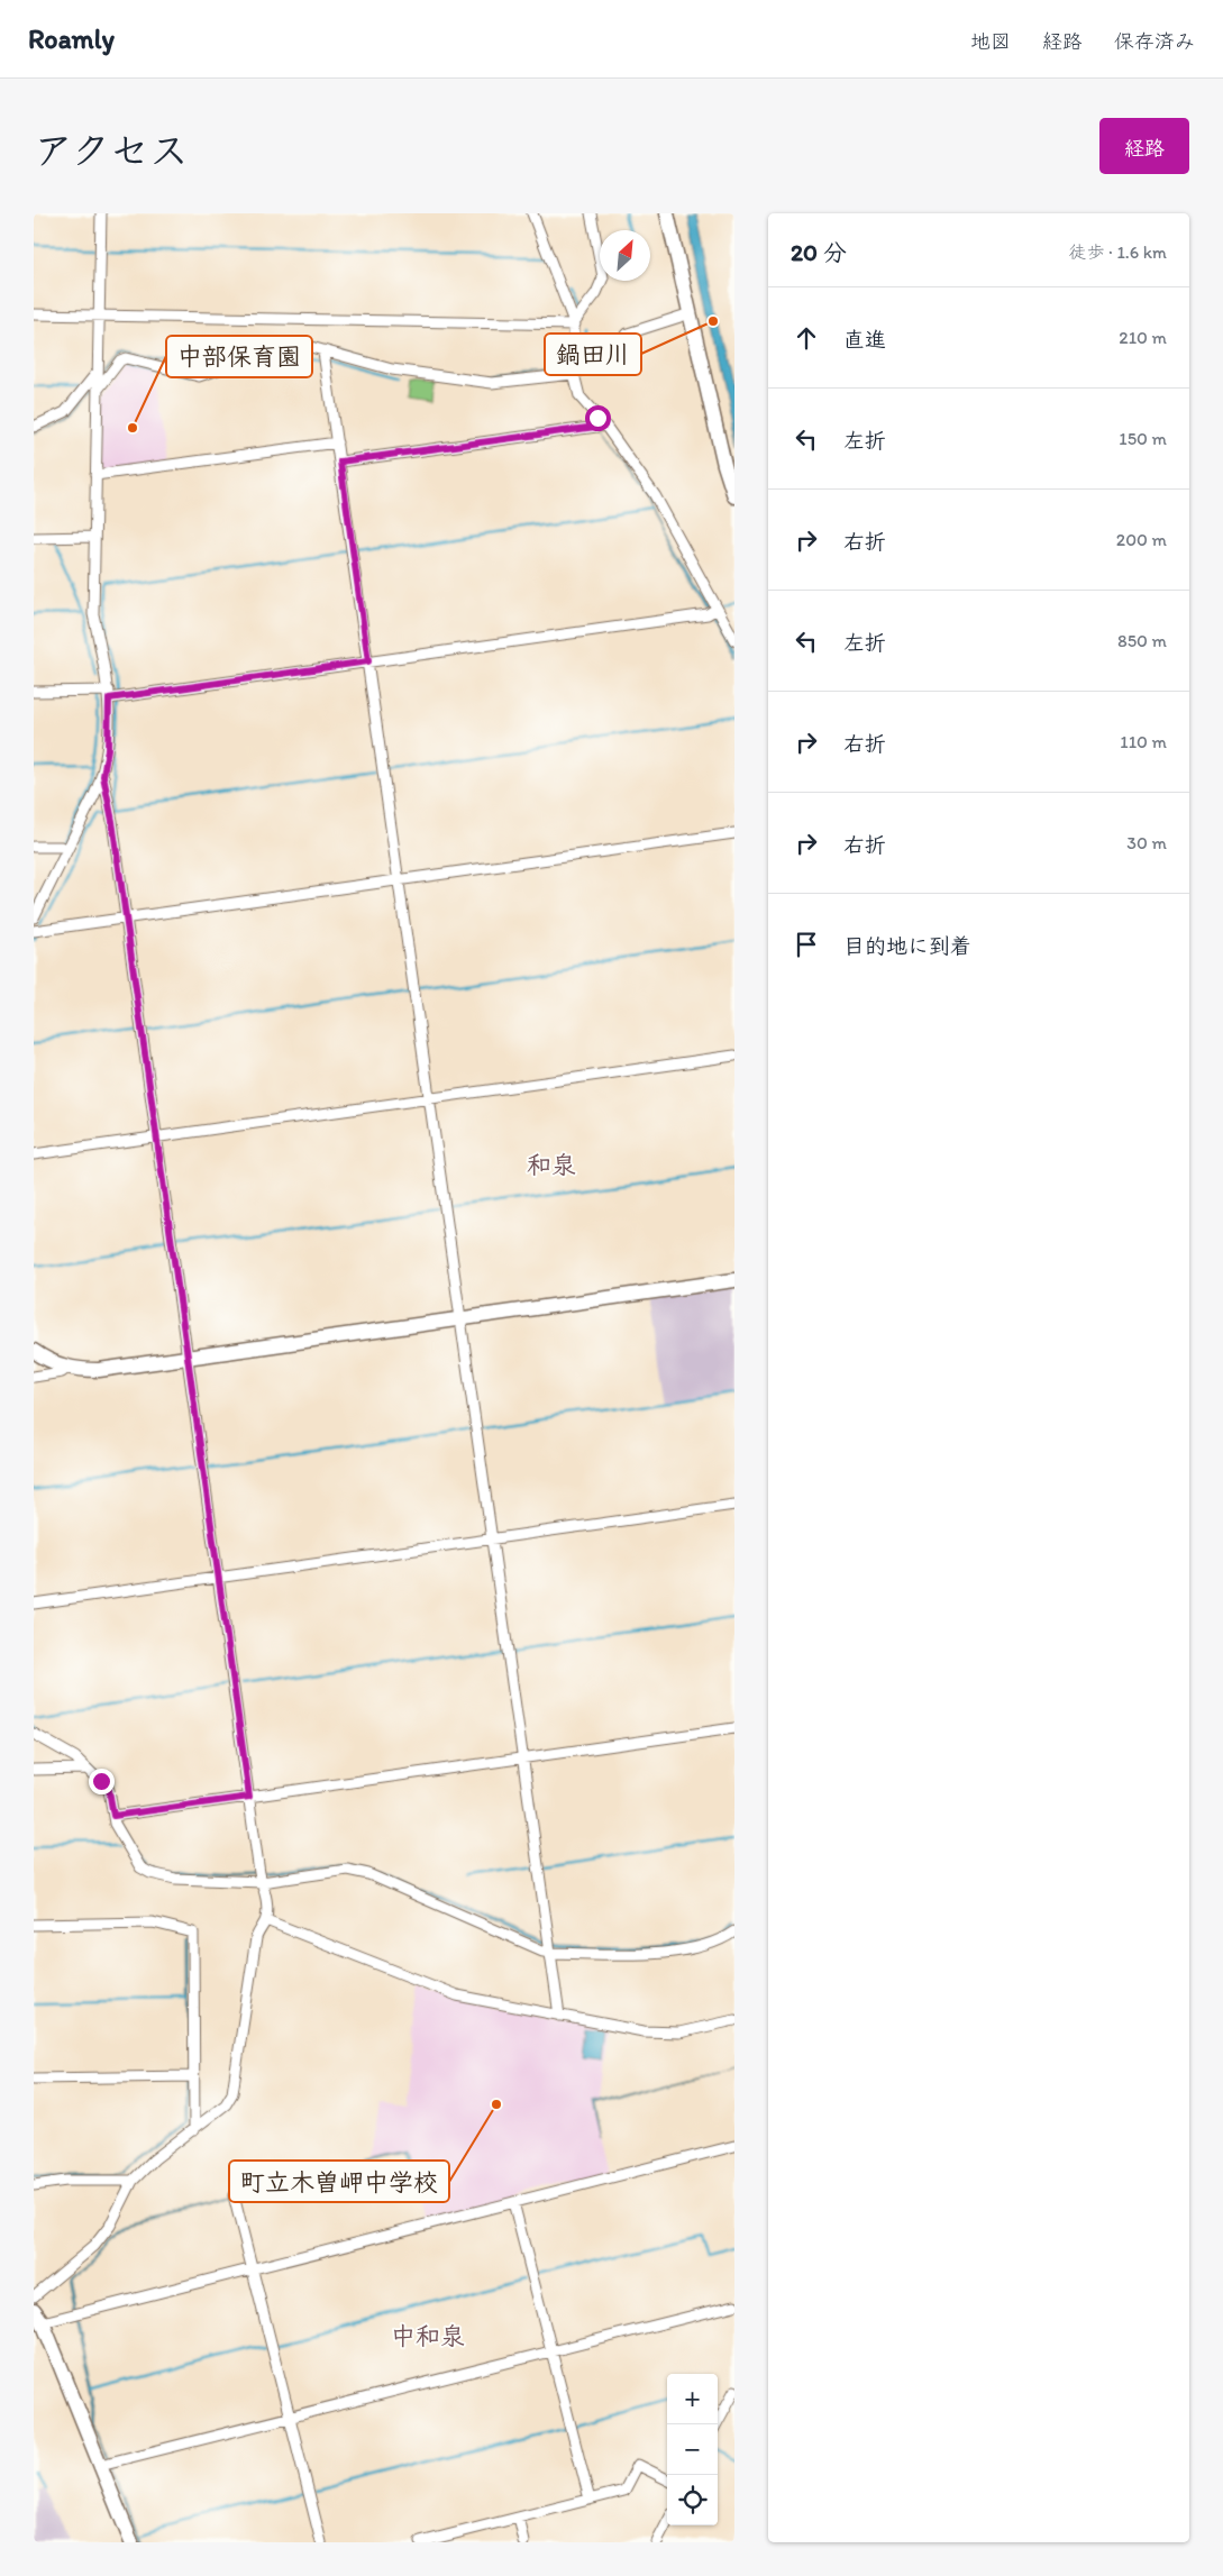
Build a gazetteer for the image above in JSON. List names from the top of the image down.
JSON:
{
  "districts": ["和泉", "中和泉"],
  "places": ["鍋田川", "中部保育園", "町立木曽岬中学校"],
  "north": "top right",
  "page": {
    "header": "Roamly",
    "nav": ["地図", "経路", "保存済み"],
    "title": "アクセス",
    "buttons": "経路",
    "heading": ["20 分", "徒歩 · 1.6 km"],
    "list": [
      ["直進", "210 m"],
      ["左折", "150 m"],
      ["右折", "200 m"],
      ["左折", "850 m"],
      ["右折", "110 m"],
      ["右折", "30 m"],
      "目的地に到着"
    ],
    "map_buttons": ["+", "−"]
  }
}
